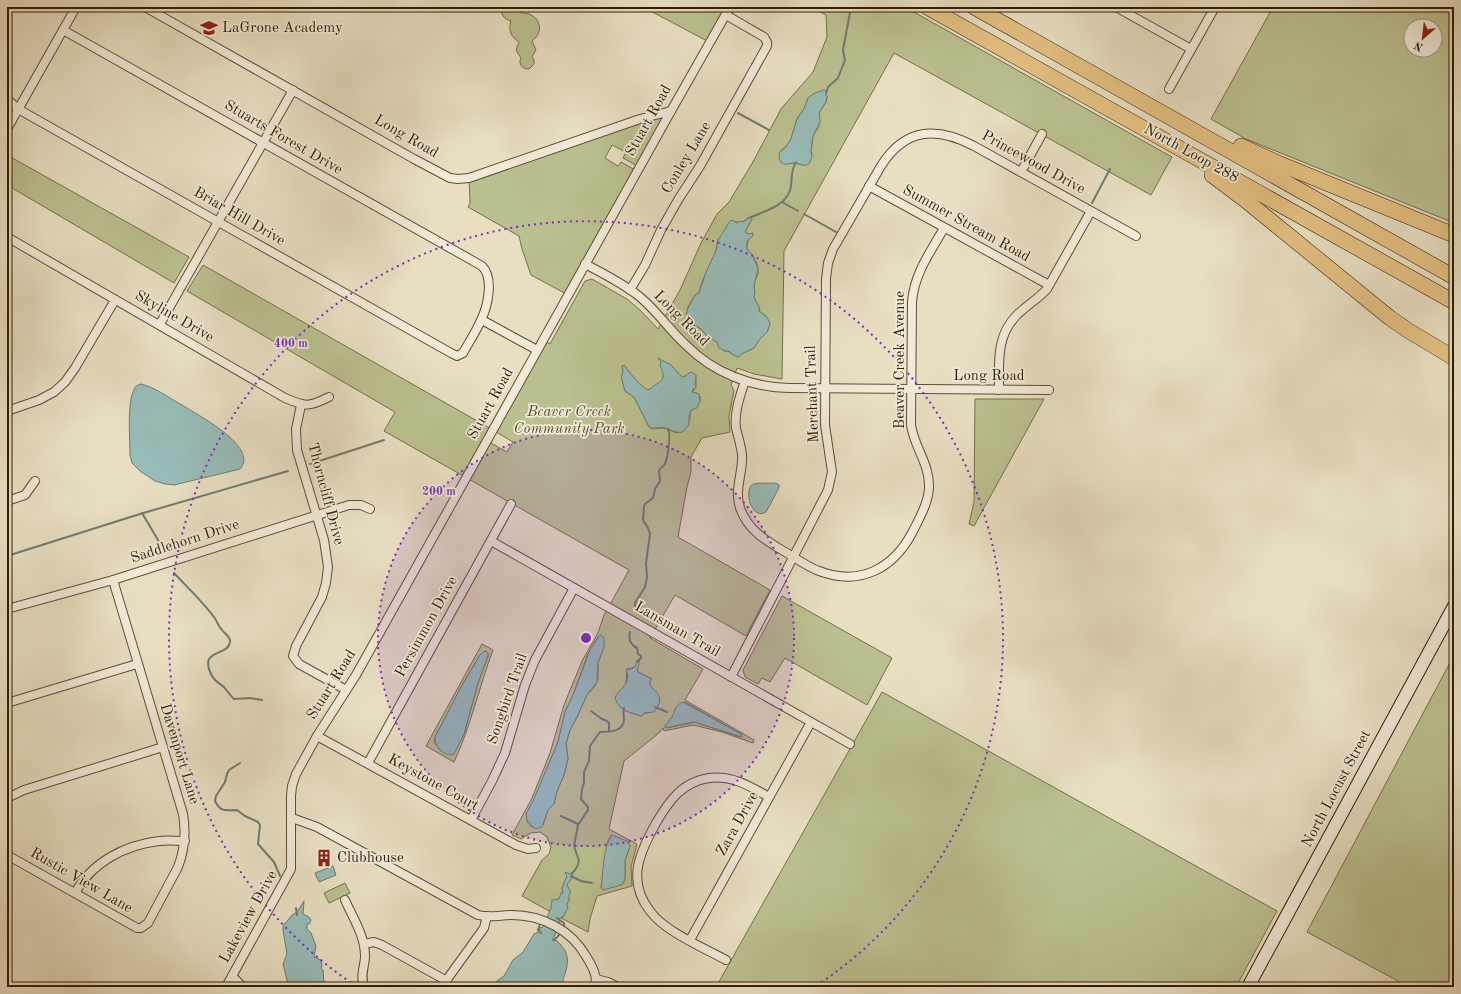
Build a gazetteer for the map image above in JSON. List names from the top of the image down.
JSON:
{
  "streets": {
    "highway": ["North Loop 288"],
    "main road": ["North Locust Street"],
    "street": [
      "Stuart Road",
      "Long Road",
      "Stuarts Forest Drive",
      "Conley Lane",
      "Princewood Drive",
      "Briar Hill Drive",
      "Summer Stream Road",
      "Skyline Drive",
      "Beaver Creek Avenue",
      "Merchant Trail",
      "Thorncliff Drive",
      "Saddlehorn Drive",
      "Persimmon Drive",
      "Lansman Trail",
      "Songbird Trail",
      "Davenport Lane",
      "Keystone Court",
      "Zara Drive",
      "Rustic View Lane",
      "Lakeview Drive"
    ]
  },
  "crossings": [
    ["Stuart Road", "Long Road"],
    ["Stuart Road", "Conley Lane"],
    ["Stuart Road", "Thorncliff Drive"],
    ["Stuart Road", "Keystone Court"],
    ["Stuart Road", "Lakeview Drive"],
    ["Long Road", "Conley Lane"],
    ["Long Road", "Beaver Creek Avenue"],
    ["Long Road", "Merchant Trail"],
    ["Stuarts Forest Drive", "Briar Hill Drive"],
    ["Princewood Drive", "Merchant Trail"],
    ["Summer Stream Road", "Beaver Creek Avenue"],
    ["Summer Stream Road", "Merchant Trail"],
    ["Skyline Drive", "Thorncliff Drive"],
    ["Beaver Creek Avenue", "Merchant Trail"],
    ["Merchant Trail", "Lansman Trail"],
    ["Thorncliff Drive", "Saddlehorn Drive"],
    ["Saddlehorn Drive", "Davenport Lane"],
    ["Persimmon Drive", "Lansman Trail"],
    ["Persimmon Drive", "Keystone Court"],
    ["Lansman Trail", "Songbird Trail"],
    ["Lansman Trail", "Zara Drive"],
    ["Songbird Trail", "Keystone Court"],
    ["Davenport Lane", "Rustic View Lane"]
  ],
  "parks": ["Beaver Creek Community Park"],
  "places": {
    "school or university": ["LaGrone Academy"],
    "building": ["Clubhouse"]
  },
  "north": "bottom left",
  "rings": ["400 m", "200 m"]
}
